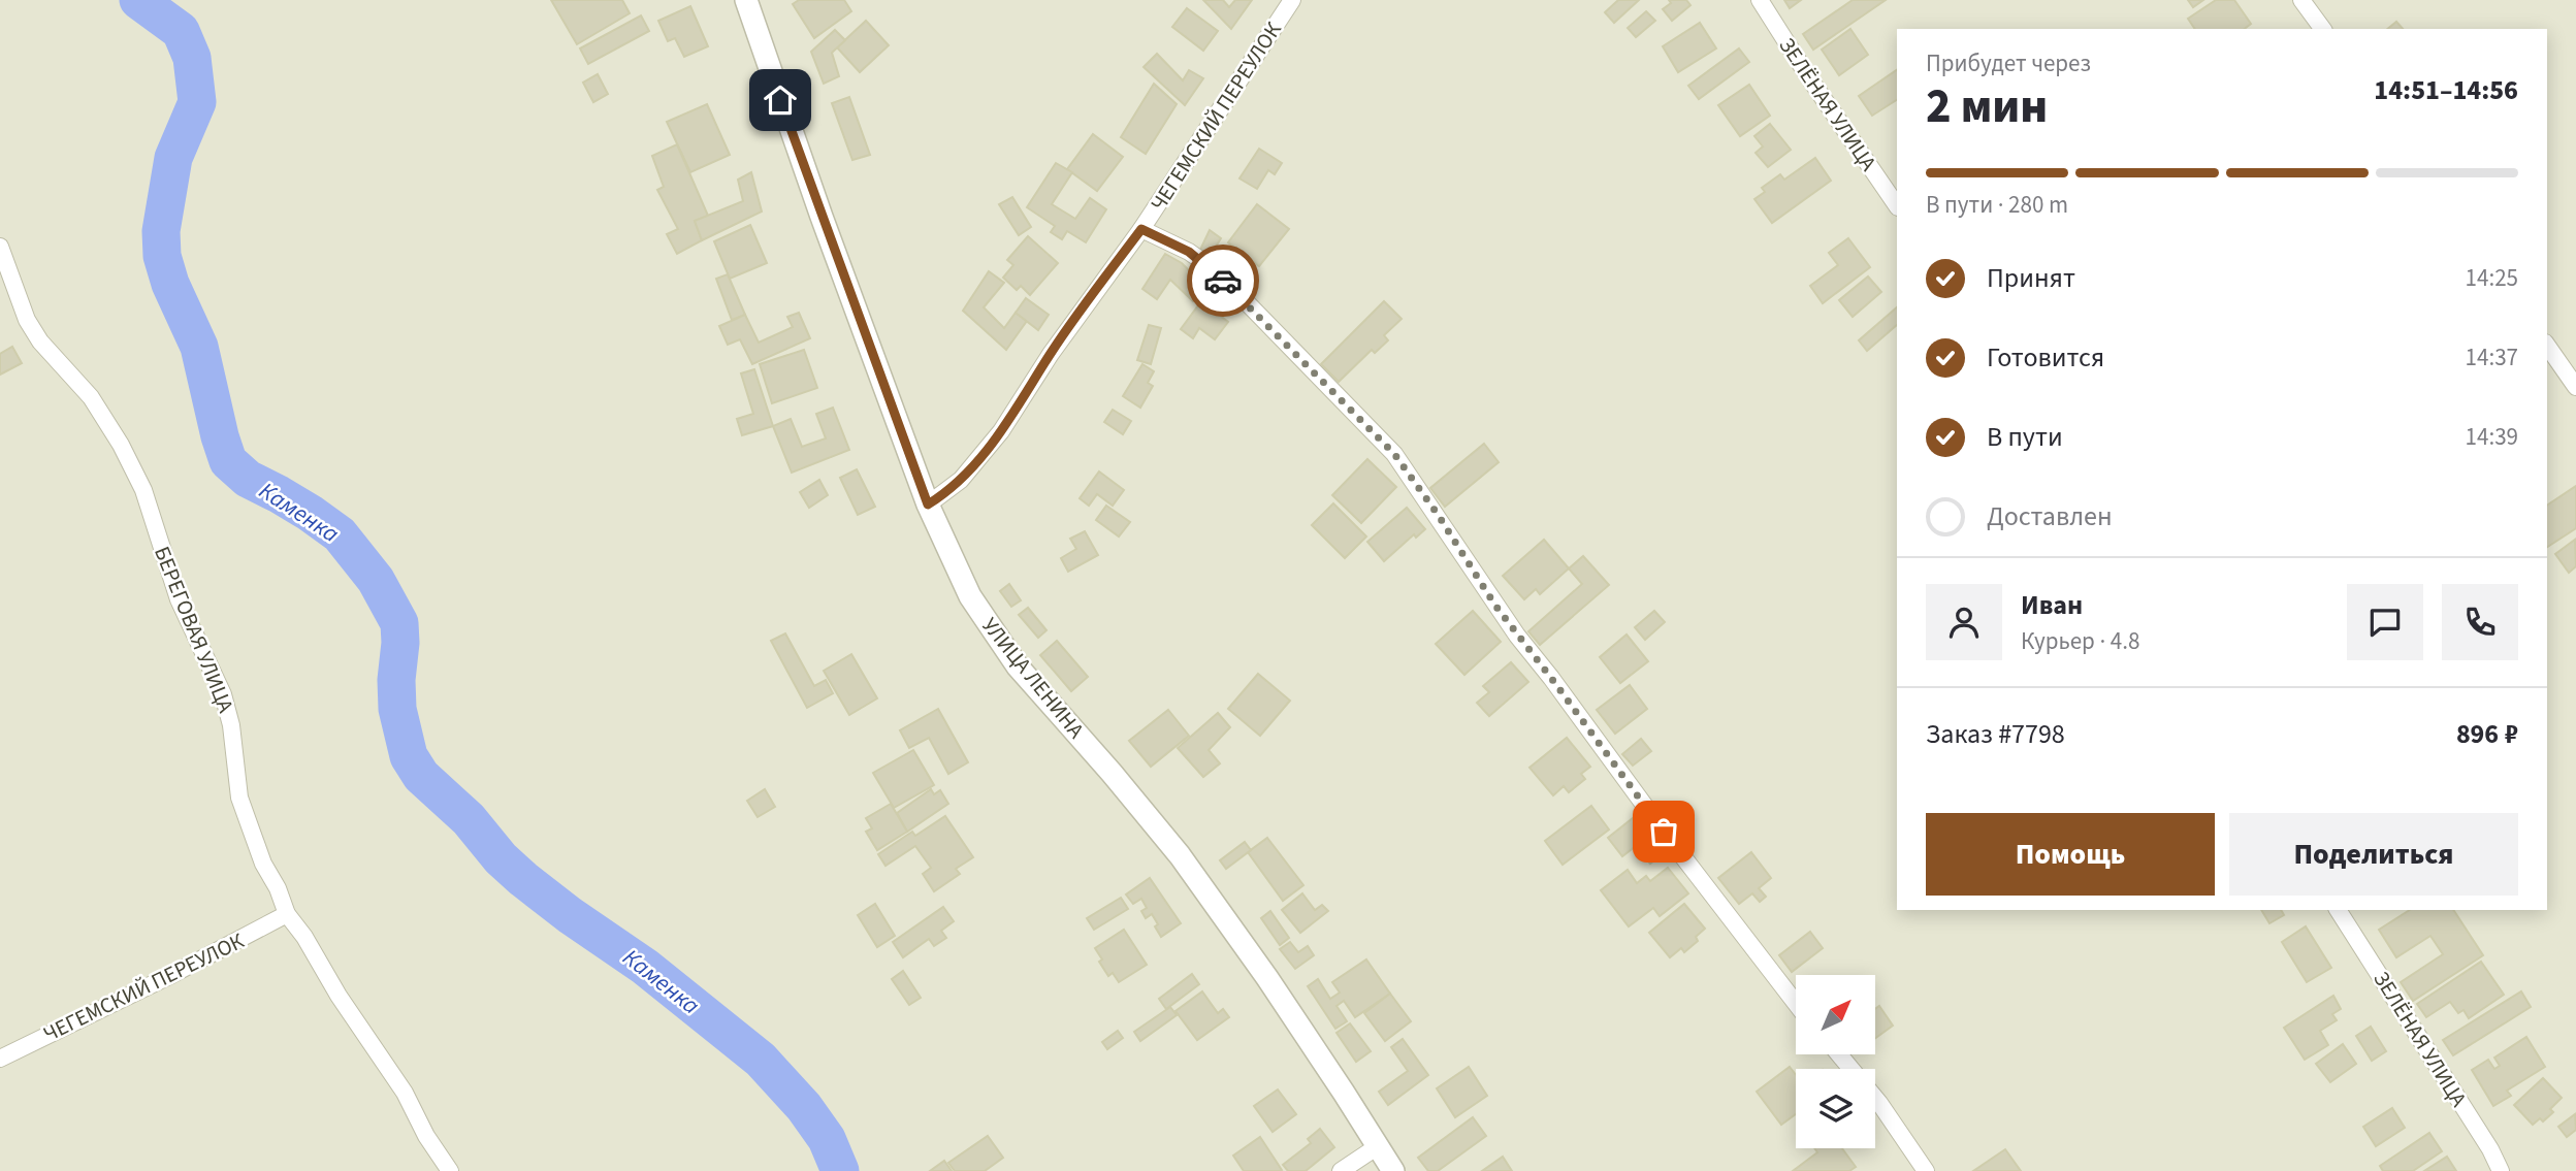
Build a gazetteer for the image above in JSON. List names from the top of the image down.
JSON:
{
  "streets": {
    "street": [
      "ЗЕЛЁНАЯ УЛИЦА",
      "ЧЕГЕМСКИЙ ПЕРЕУЛОК",
      "БЕРЕГОВАЯ УЛИЦА",
      "УЛИЦА ЛЕНИНА"
    ]
  },
  "crossings": [
    ["ЧЕГЕМСКИЙ ПЕРЕУЛОК", "БЕРЕГОВАЯ УЛИЦА"],
    ["ЧЕГЕМСКИЙ ПЕРЕУЛОК", "УЛИЦА ЛЕНИНА"]
  ],
  "water": ["Каменка"],
  "north": "top right",
  "page": {
    "heading": ["2 мин", "Прибудет через", "14:51–14:56"],
    "panel": [
      "Иван",
      "Курьер · 4.8",
      "Заказ #7798",
      "896 ₽"
    ],
    "bar": "В пути · 280 m",
    "list": [
      ["Принят", "14:25"],
      ["Готовится", "14:37"],
      ["В пути", "14:39"],
      "Доставлен"
    ],
    "buttons": ["Помощь", "Поделиться"]
  }
}
